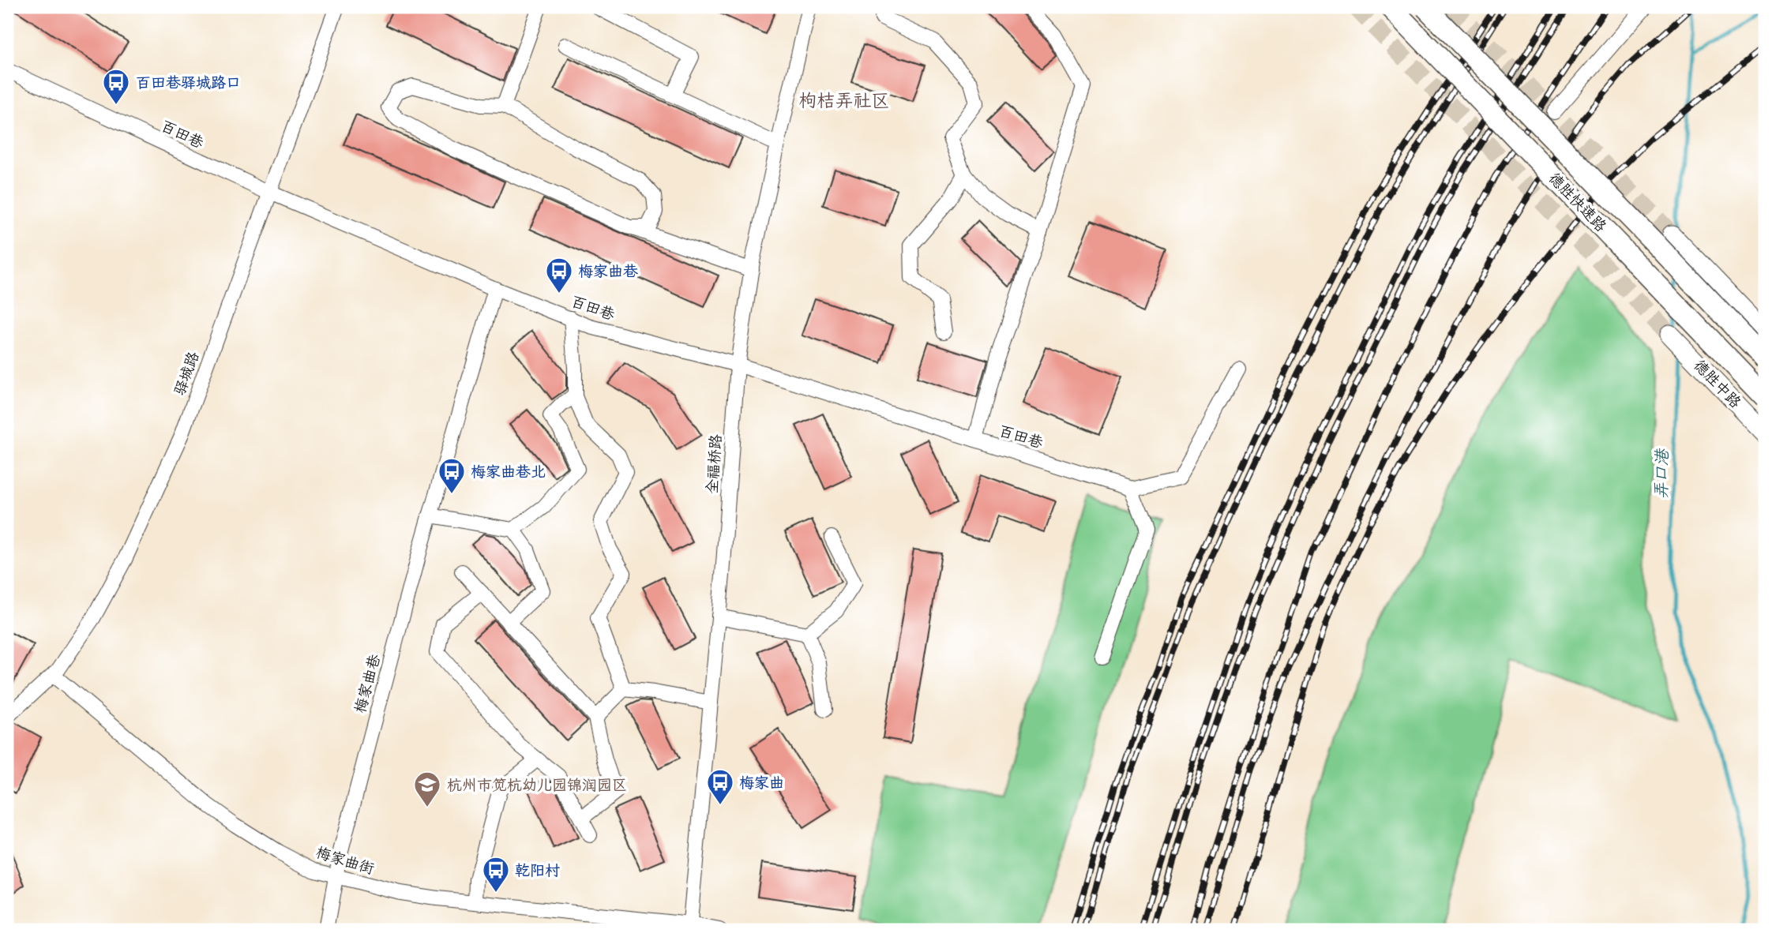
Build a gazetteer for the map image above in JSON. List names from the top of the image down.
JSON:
{
  "streets": {
    "highway": ["德胜快速路"],
    "main road": ["德胜中路"],
    "street": [
      "百田巷",
      "驿城路",
      "全福桥路",
      "梅家曲巷",
      "梅家曲街"
    ]
  },
  "crossings": [
    ["百田巷", "驿城路"],
    ["百田巷", "全福桥路"],
    ["百田巷", "梅家曲巷"],
    ["驿城路", "梅家曲街"],
    ["全福桥路", "梅家曲街"],
    ["梅家曲巷", "梅家曲街"]
  ],
  "districts": ["枸桔弄社区"],
  "water": ["弄口港"],
  "places": {
    "bus stop": [
      "百田巷驿城路口",
      "梅家曲巷",
      "梅家曲巷北",
      "梅家曲",
      "乾阳村"
    ],
    "school or university": ["杭州市笕杭幼儿园锦润园区"]
  }
}
